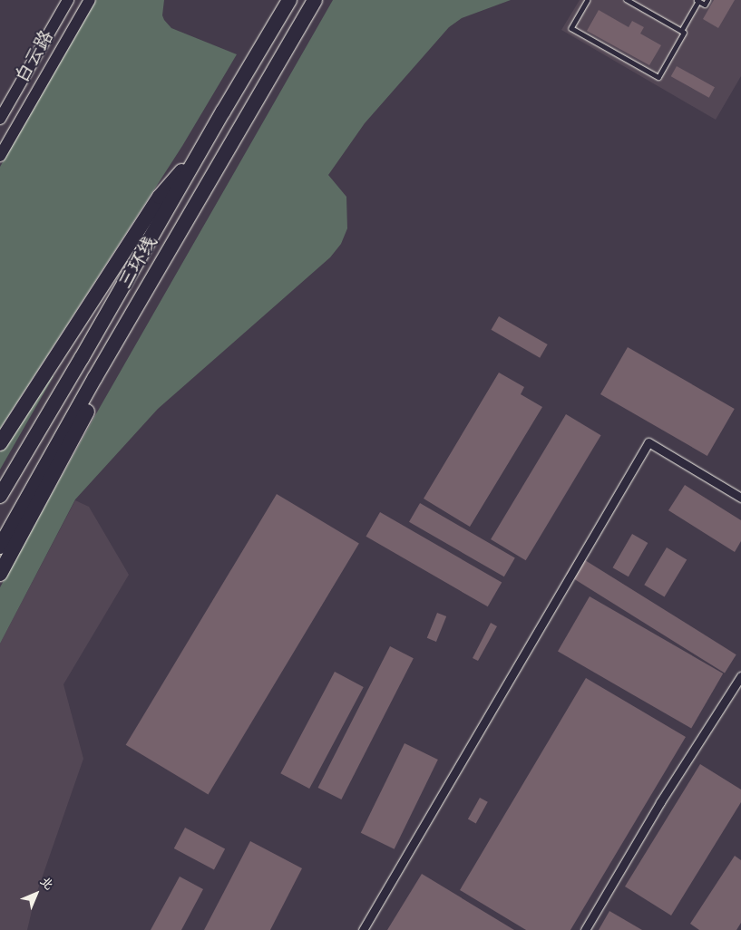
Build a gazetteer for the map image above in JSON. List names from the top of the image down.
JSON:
{
  "streets": {
    "highway": ["三环线"],
    "street": ["白云路"]
  },
  "north": "top right"
}
